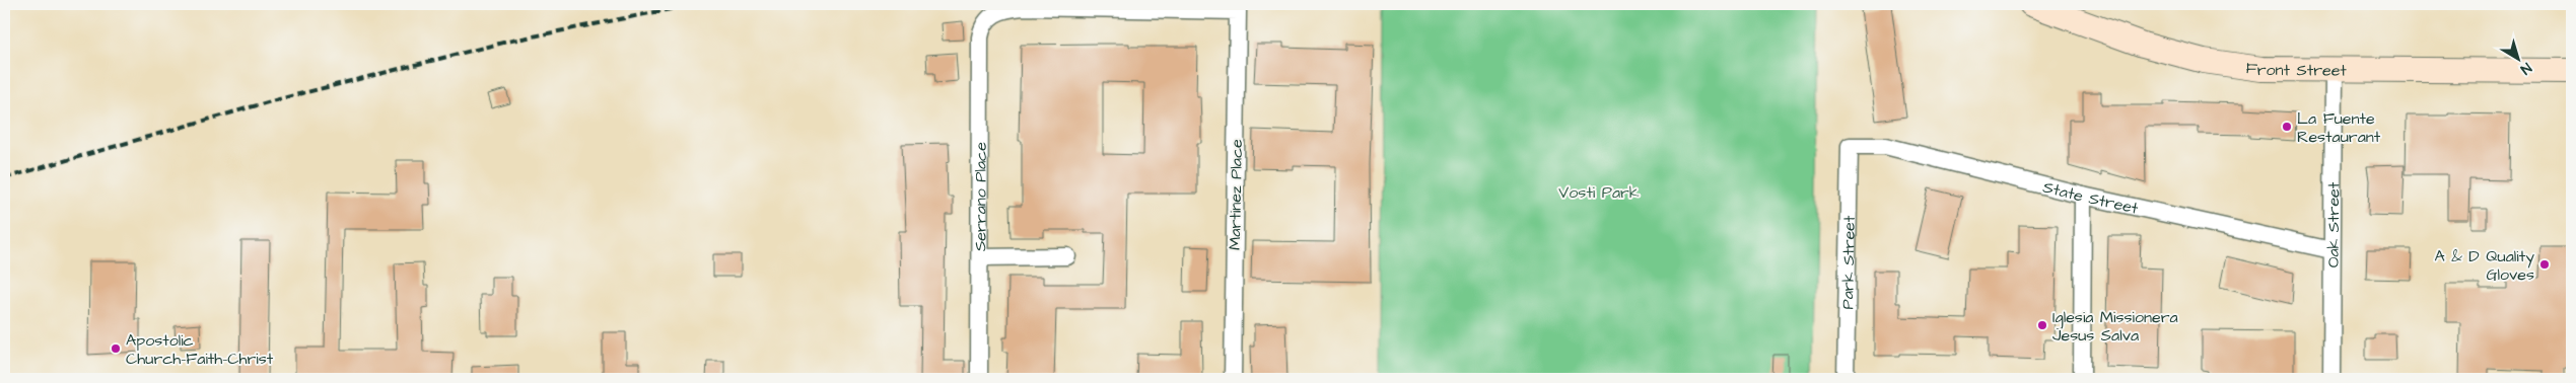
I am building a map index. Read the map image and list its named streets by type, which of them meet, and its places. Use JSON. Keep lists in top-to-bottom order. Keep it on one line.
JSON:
{"streets":{"main road":["Front Street"],"street":["Martinez Place","Serrano Place","State Street","Oak Street","Park Street"]},"crossings":[["Front Street","Oak Street"],["Martinez Place","Serrano Place"],["State Street","Oak Street"],["State Street","Park Street"]],"parks":["Vosti Park"],"places":["La Fuente Restaurant","A & D Quality Gloves","Iglesia Missionera Jesus Salva","Apostolic Church-Faith-Christ"],"north":"bottom right"}
